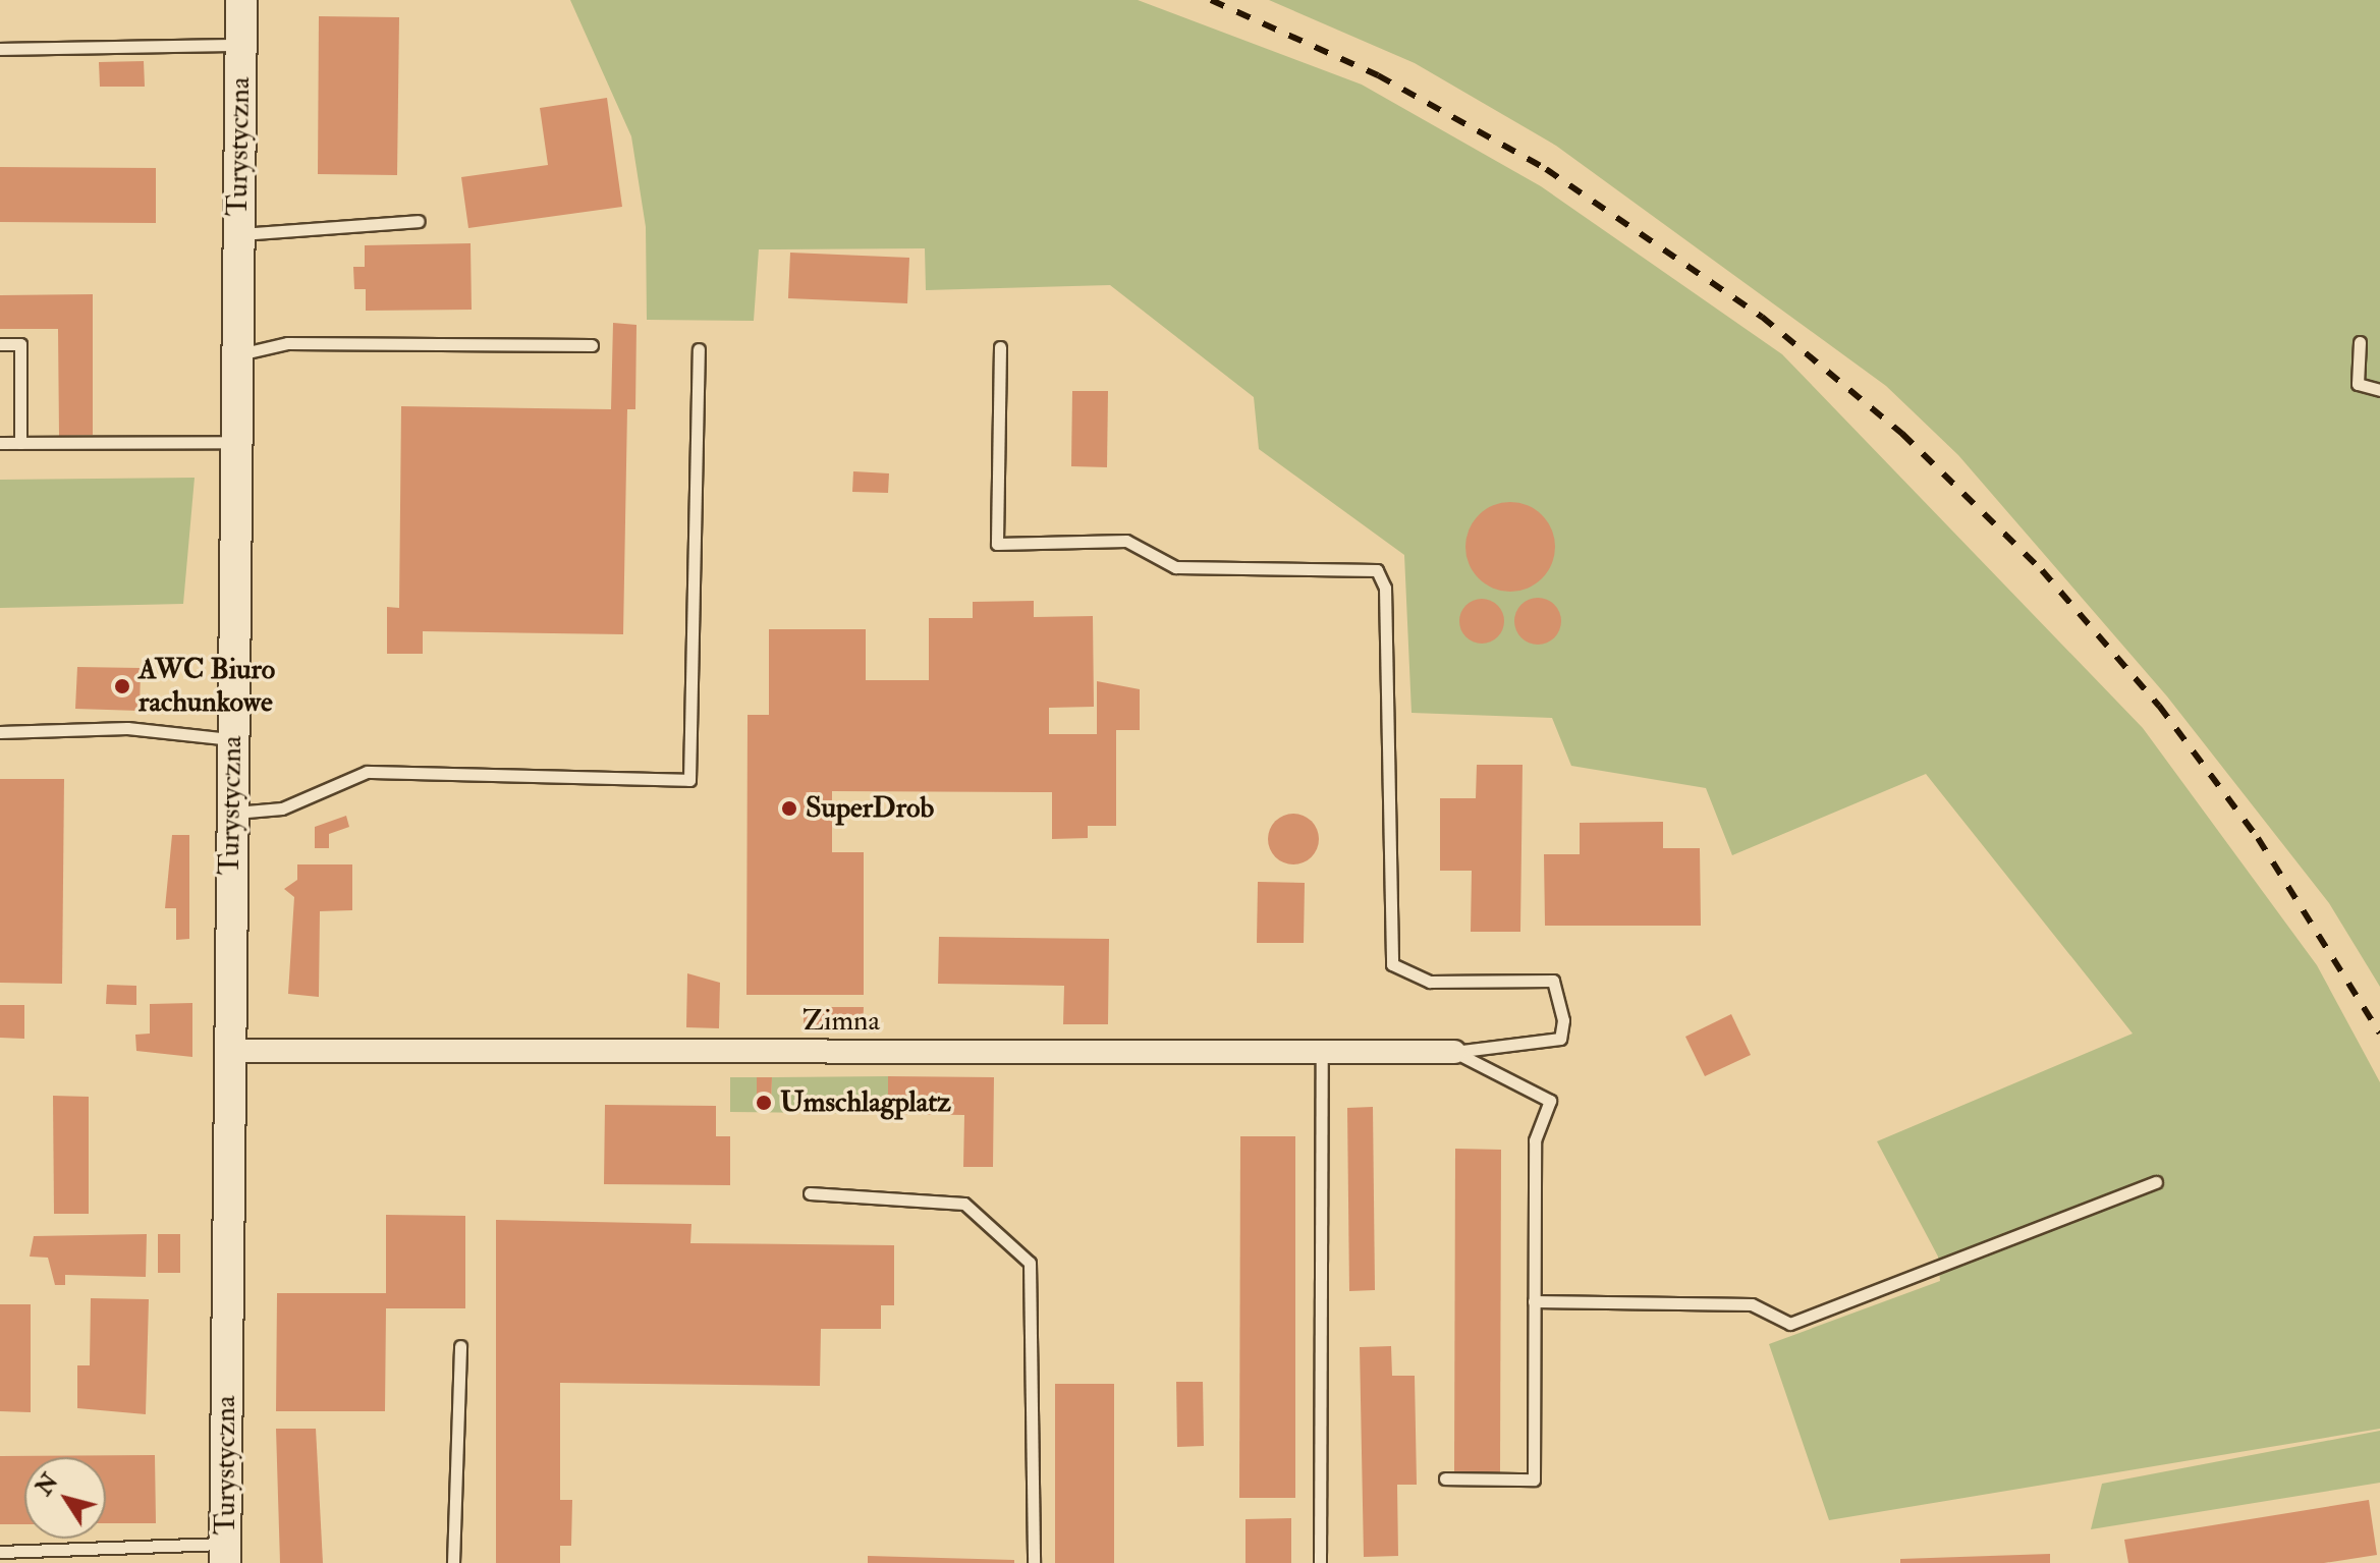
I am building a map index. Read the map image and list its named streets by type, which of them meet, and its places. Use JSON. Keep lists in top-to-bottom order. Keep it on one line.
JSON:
{"streets":{"main road":["Turystyczna"],"street":["Zimna"]},"crossings":[["Turystyczna","Zimna"]],"places":["AWC Biuro rachunkowe","SuperDrob","Umschlagplatz"],"north":"top left"}
